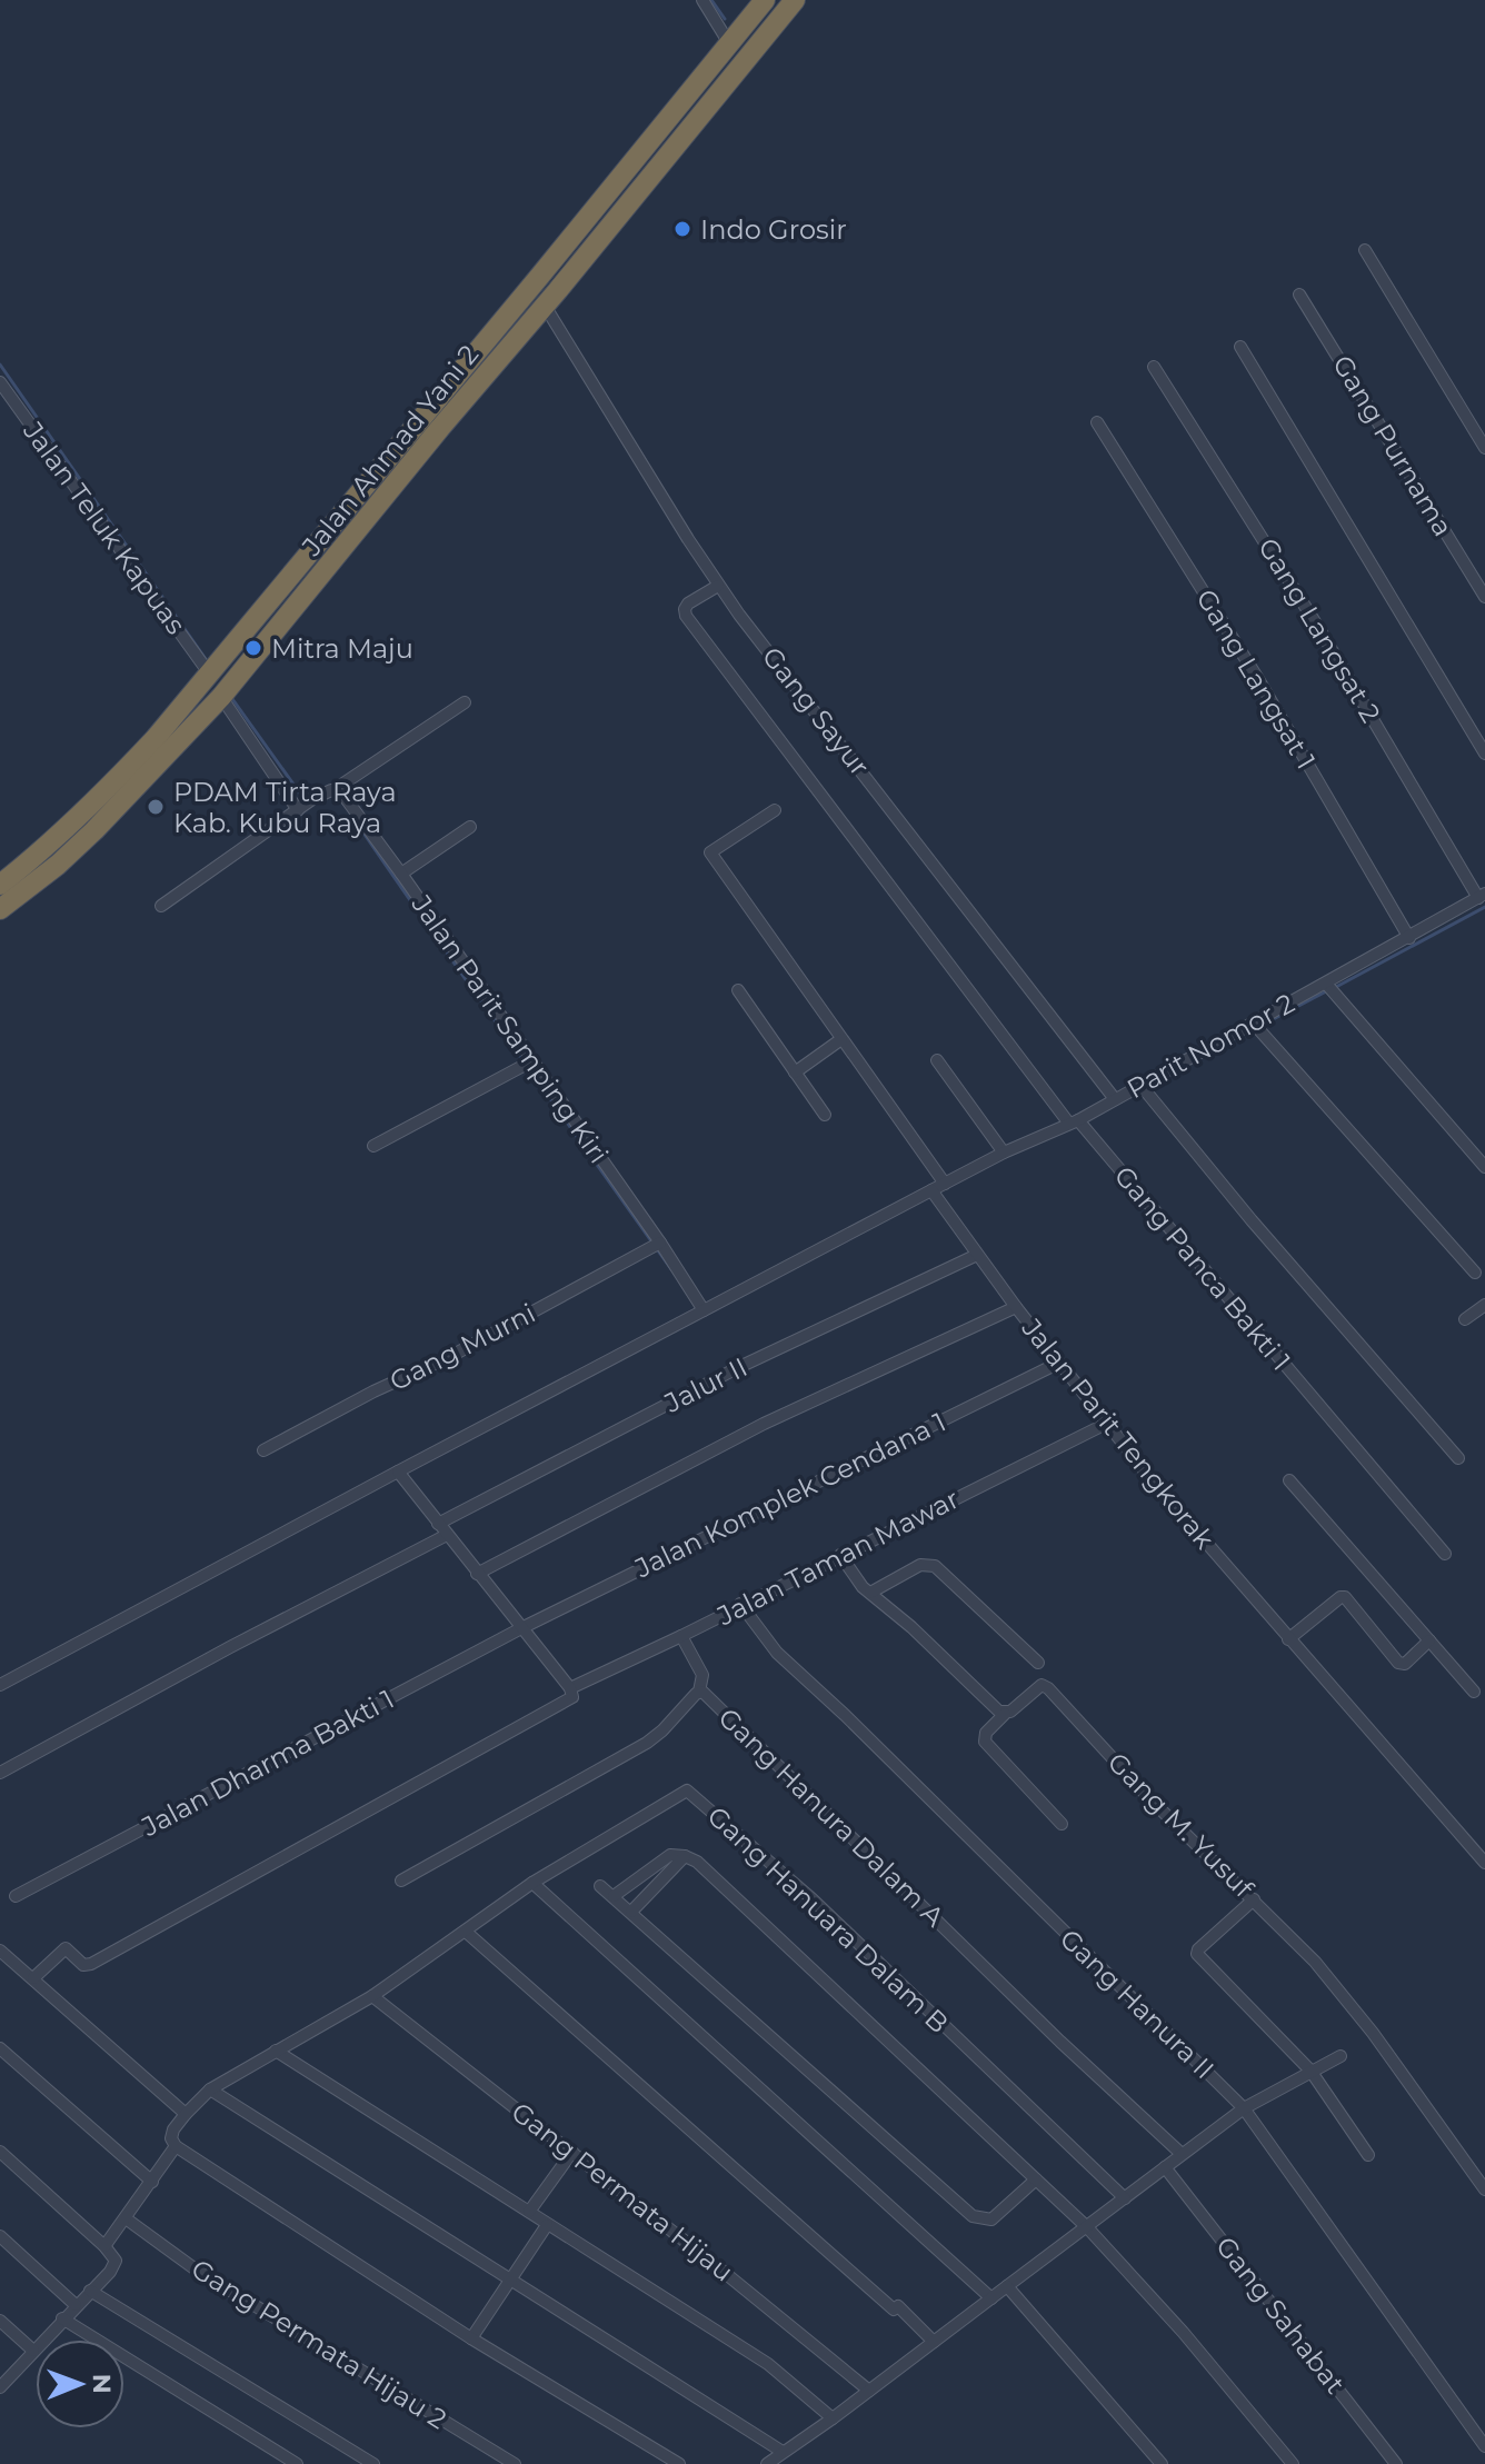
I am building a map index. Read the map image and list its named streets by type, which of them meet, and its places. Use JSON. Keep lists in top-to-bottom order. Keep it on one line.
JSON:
{"streets":{"highway":["Jalan Ahmad Yani 2"],"street":["Gang Purnama","Jalan Teluk Kapuas","Gang Langsat 2","Gang Langsat 1","Gang Sayur","Jalan Parit Samping Kiri","Parit Nomor 2","Gang Panca Bakti 1","Gang Murni","Jalur II","Jalan Parit Tengkorak","Jalan Komplek Cendana 1","Jalan Taman Mawar","Jalan Dharma Bakti 1","Gang Hanura Dalam A","Gang M. Yusuf","Gang Hanuara Dalam B","Gang Hanura II","Gang Permata Hijau","Gang Sahabat","Gang Permata Hijau 2"]},"crossings":[["Jalan Ahmad Yani 2","Jalan Teluk Kapuas"],["Jalan Ahmad Yani 2","Gang Sayur"],["Gang Langsat 2","Parit Nomor 2"],["Gang Langsat 1","Parit Nomor 2"],["Gang Sayur","Parit Nomor 2"],["Gang Sayur","Gang Panca Bakti 1"],["Jalan Parit Samping Kiri","Gang Murni"],["Parit Nomor 2","Gang Panca Bakti 1"],["Parit Nomor 2","Jalan Parit Tengkorak"],["Jalur II","Jalan Parit Tengkorak"],["Jalan Parit Tengkorak","Jalan Komplek Cendana 1"],["Jalan Parit Tengkorak","Jalan Taman Mawar"],["Jalan Komplek Cendana 1","Jalan Dharma Bakti 1"],["Jalan Taman Mawar","Gang Hanura II"],["Gang Hanuara Dalam B","Gang Permata Hijau"],["Gang Hanuara Dalam B","Gang Permata Hijau 2"]],"places":["Indo Grosir","Mitra Maju","PDAM Tirta Raya Kab. Kubu Raya"],"north":"right"}
